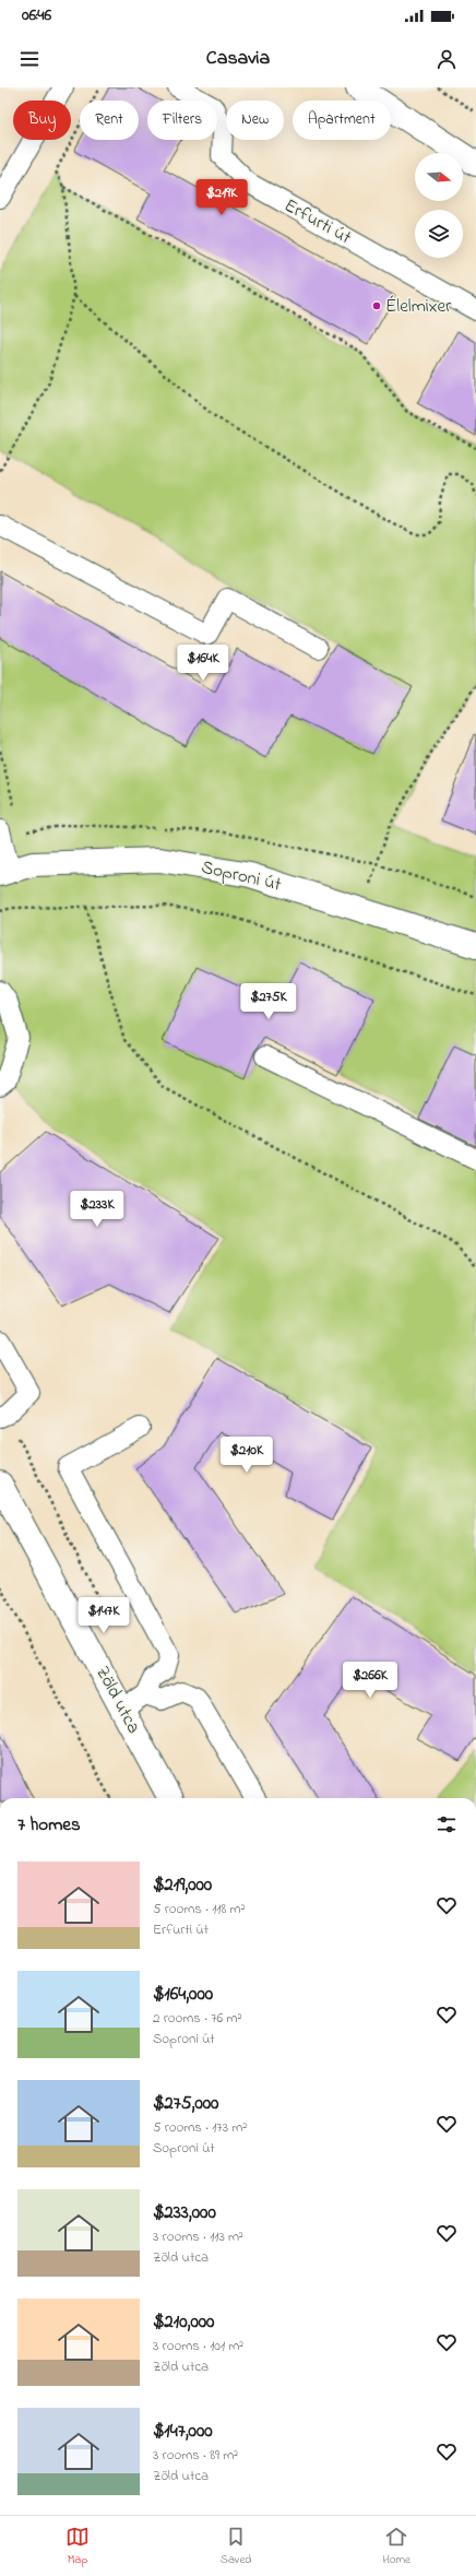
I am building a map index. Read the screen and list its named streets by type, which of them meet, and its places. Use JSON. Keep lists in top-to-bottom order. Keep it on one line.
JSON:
{"streets":{"street":["Soproni út","Zöld utca"],"lane":["Erfurti út"]},"places":["Élelmixer"],"north":"right","page":{"status":"06:46","header":"Casavia","chip":["Buy","Rent","Filters","New","Apartment"],"price":["$219K","$164K","$275K","$233K","$210K","$147K","$266K"],"heading":"7 homes","list":[{"name":"$219,000","note":"5 rooms · 118 m² · Erfurti út"},{"name":"$164,000","note":"2 rooms · 76 m² · Soproni út"},{"name":"$275,000","note":"5 rooms · 173 m² · Soproni út"},{"name":"$233,000","note":"3 rooms · 113 m² · Zöld utca"},{"name":"$210,000","note":"3 rooms · 101 m² · Zöld utca"},{"name":"$147,000","note":"3 rooms · 89 m² · Zöld utca"}],"tabs":["Map","Saved","Home"]}}
